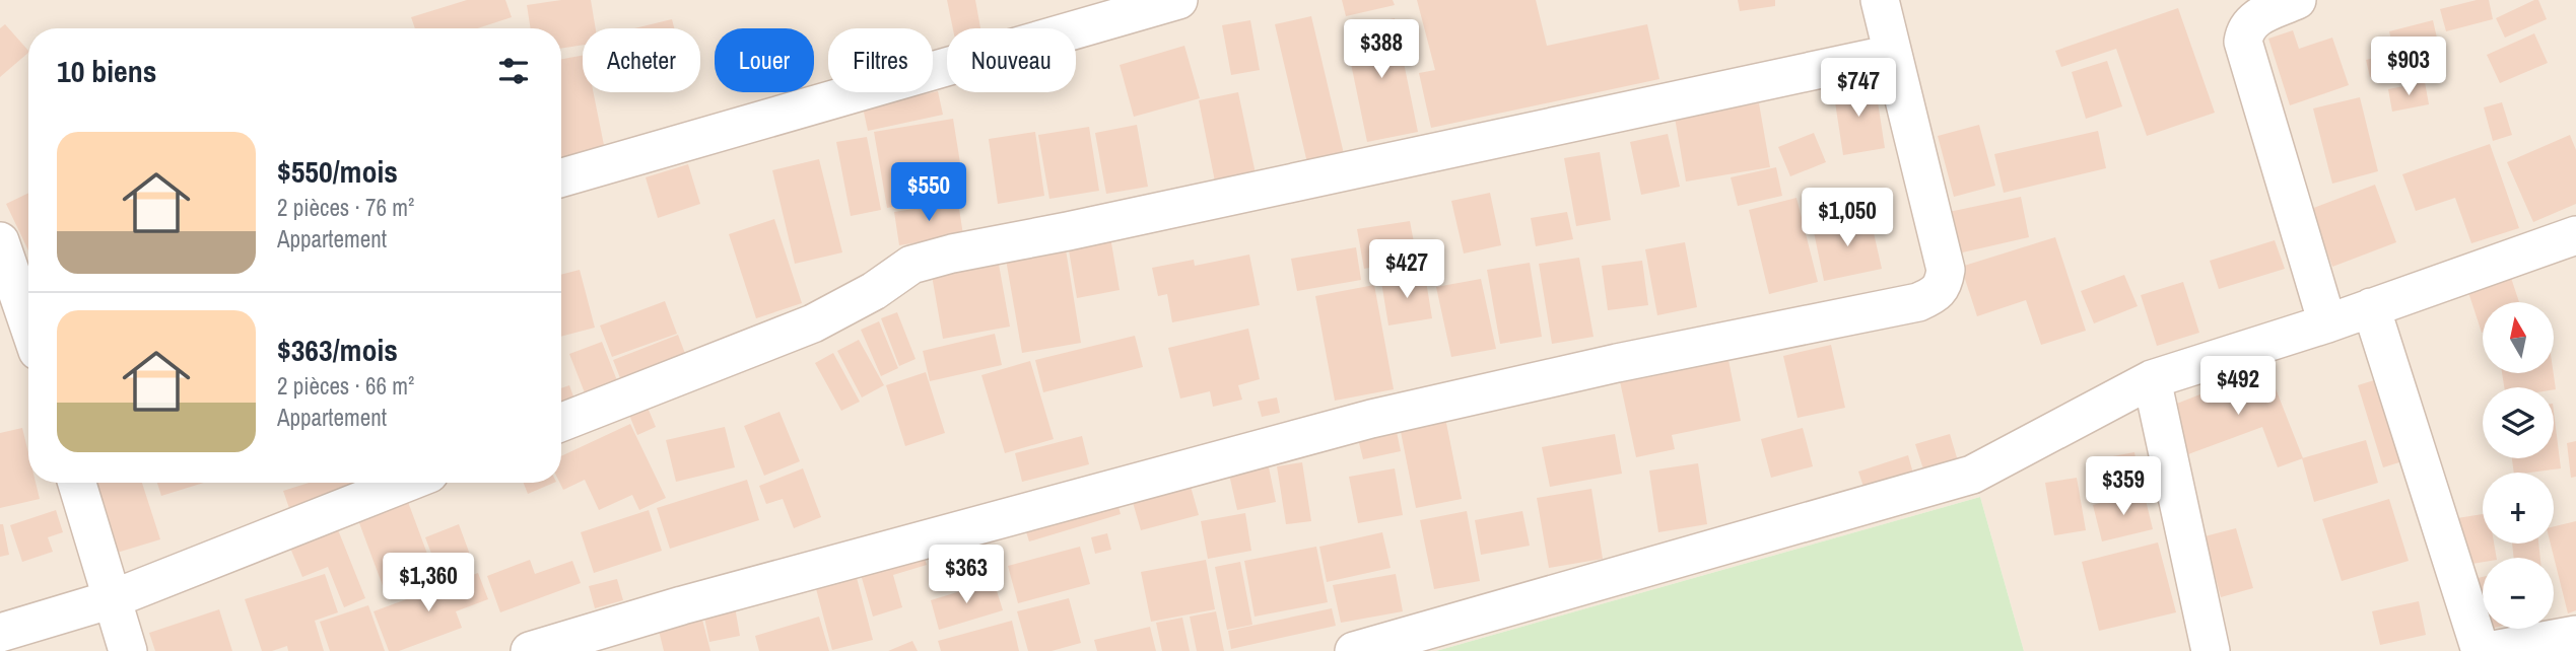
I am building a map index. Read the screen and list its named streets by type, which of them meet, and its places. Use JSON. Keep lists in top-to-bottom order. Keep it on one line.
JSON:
{"north":"top","page":{"price":["$388","$903","$747","$550","$1,050","$427","$492","$359","$363","$1,360"],"chip":["Acheter","Louer","Filtres","Nouveau"],"heading":"10 biens","list":[{"name":"$550/mois","note":"2 pièces · 76 m² · Appartement"},{"name":"$363/mois","note":"2 pièces · 66 m² · Appartement"}],"map_buttons":["+","−"]}}
